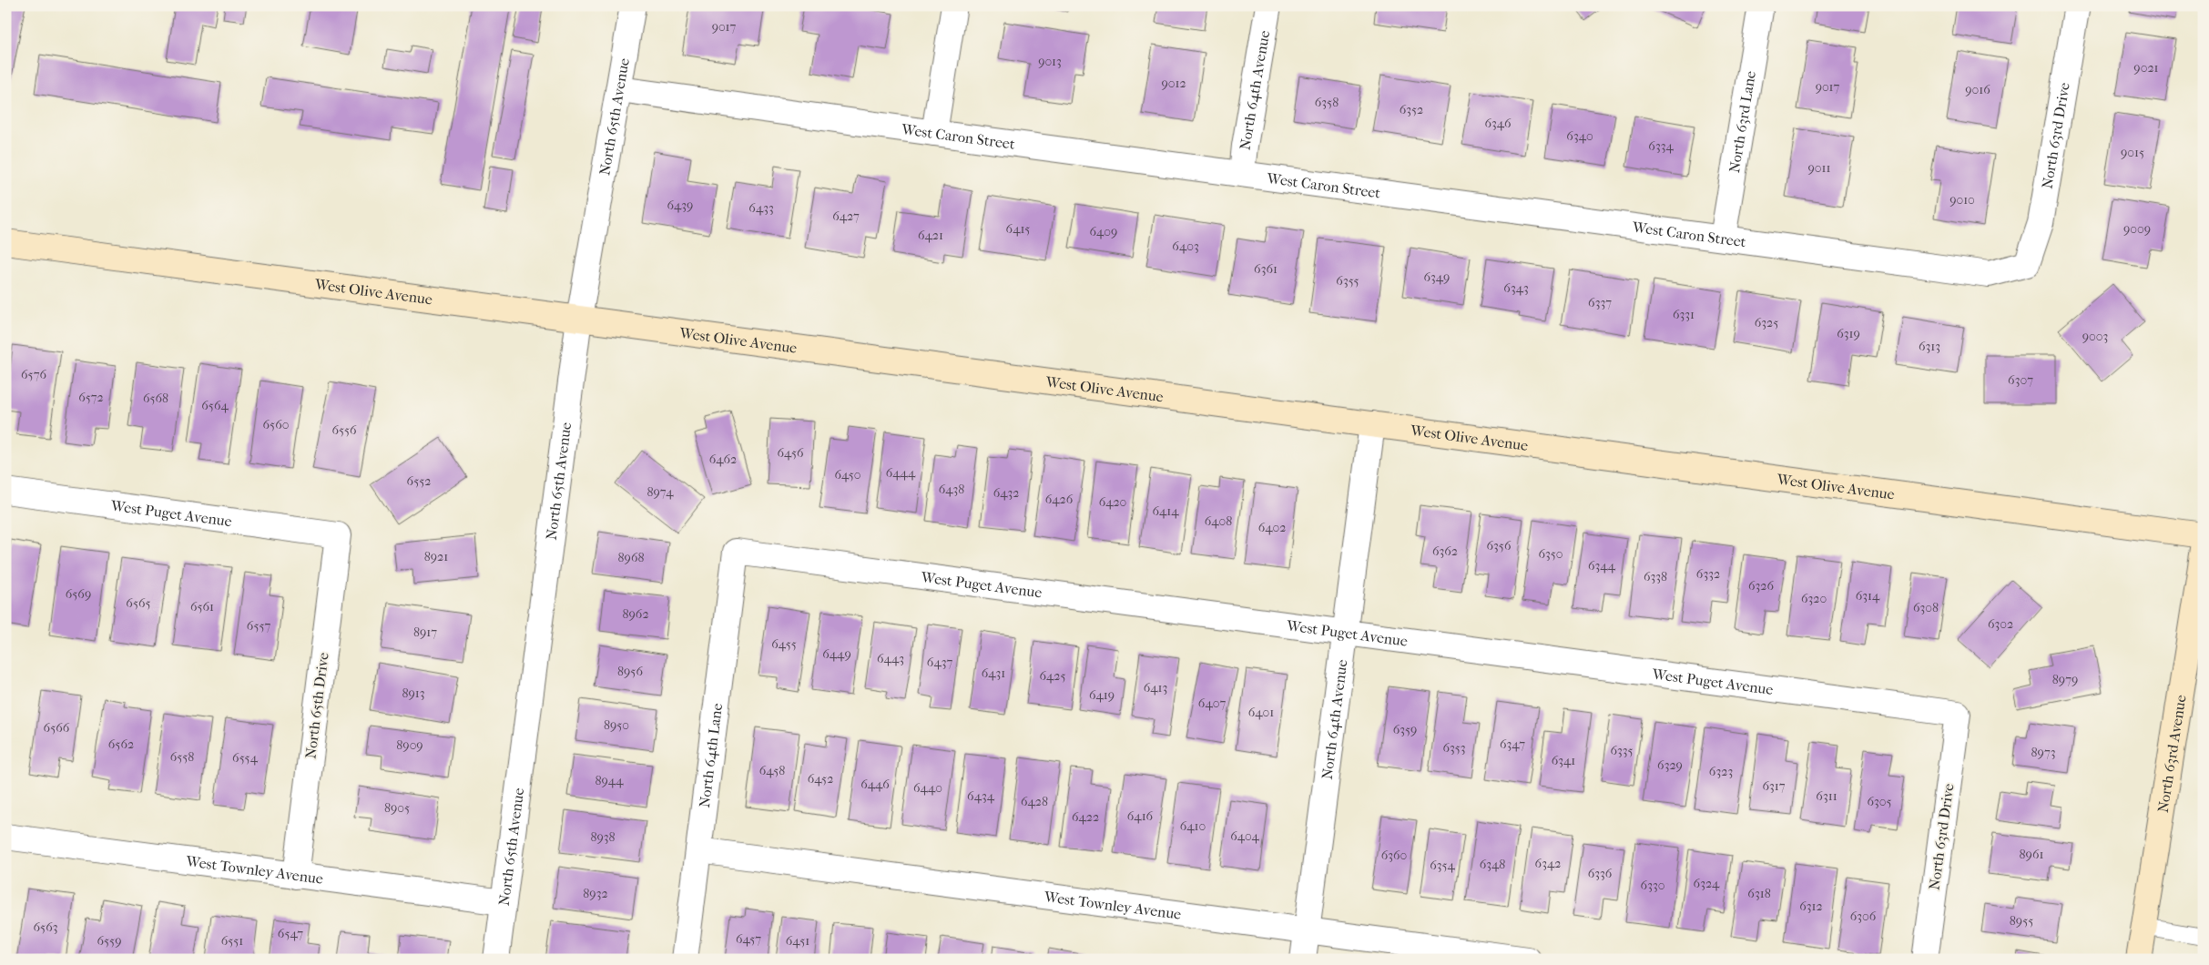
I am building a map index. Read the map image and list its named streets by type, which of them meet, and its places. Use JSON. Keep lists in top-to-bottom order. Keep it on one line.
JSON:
{"streets":{"main road":["West Olive Avenue","North 63rd Avenue"],"street":["North 64th Avenue","North 65th Avenue","North 63rd Lane","North 63rd Drive","West Caron Street","West Puget Avenue","North 65th Drive","North 64th Lane","West Townley Avenue"]},"crossings":[["North 64th Avenue","West Caron Street"],["North 64th Avenue","West Olive Avenue"],["North 64th Avenue","West Puget Avenue"],["North 64th Avenue","West Townley Avenue"],["North 65th Avenue","West Caron Street"],["North 65th Avenue","West Olive Avenue"],["North 65th Avenue","West Townley Avenue"],["North 63rd Lane","West Caron Street"],["North 63rd Drive","West Caron Street"],["North 63rd Drive","West Puget Avenue"],["West Puget Avenue","North 65th Drive"],["West Puget Avenue","North 64th Lane"],["North 65th Drive","West Townley Avenue"],["North 64th Lane","West Townley Avenue"]],"house_numbers":["9017","9013","9021","9012","9017","9016","6358","6352","6346","6340","6334","9015","9011","9010","6439","6433","6427","6415","9009","6409","6421","6403","6361","6349","6355","6343","6337","6331","6325","6319","9003","6313","6576","6307","6572","6568","6564","6560","6556","6456","6462","6444","6450","6552","6438","8974","6432","6426","6420","6414","6408","6402","6356","6362","6350","8921","8968","6344","6332","6338","6326","6569","6314","6320","6565","6561","6308","8962","6302","6557","8917","6455","6449","6443","6437","8956","6431","6425","8979","6413","8913","6419","6407","6401","8950","6566","6359","6562","6347","8909","6353","6335","8973","6558","6554","6341","6329","6458","6323","6452","8944","6446","6317","6440","6434","6311","6428","6305","8905","6416","6422","6410","6404","8938","8961","6360","6342","6348","6354","6336","6324","6330","8932","6318","6312","6306","8955","6563","6547","6457","6559","6551","6451"]}
